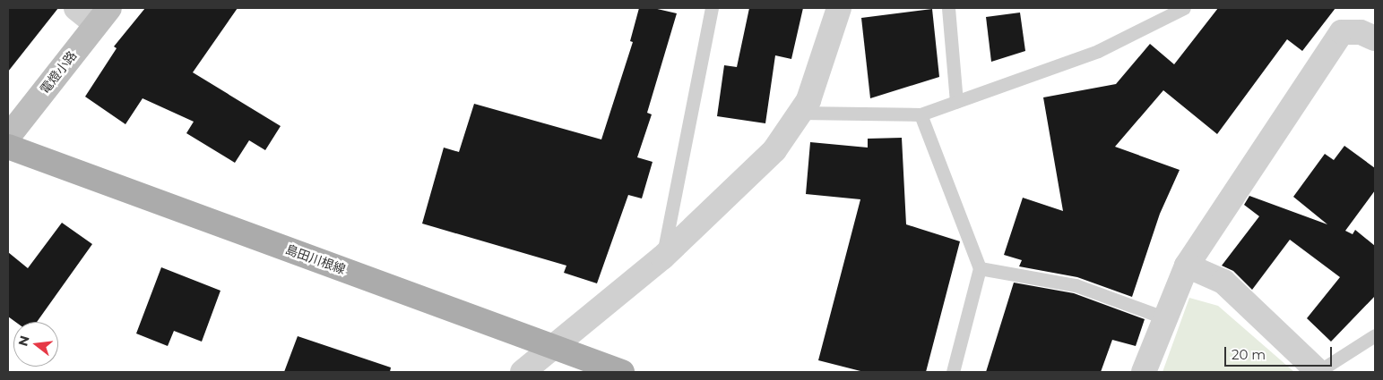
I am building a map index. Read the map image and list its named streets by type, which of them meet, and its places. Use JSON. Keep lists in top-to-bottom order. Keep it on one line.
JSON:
{"streets":{"main road":["島田川根線"],"street":["電燈小路"]},"scale_bar":"20 m","north":"left"}
